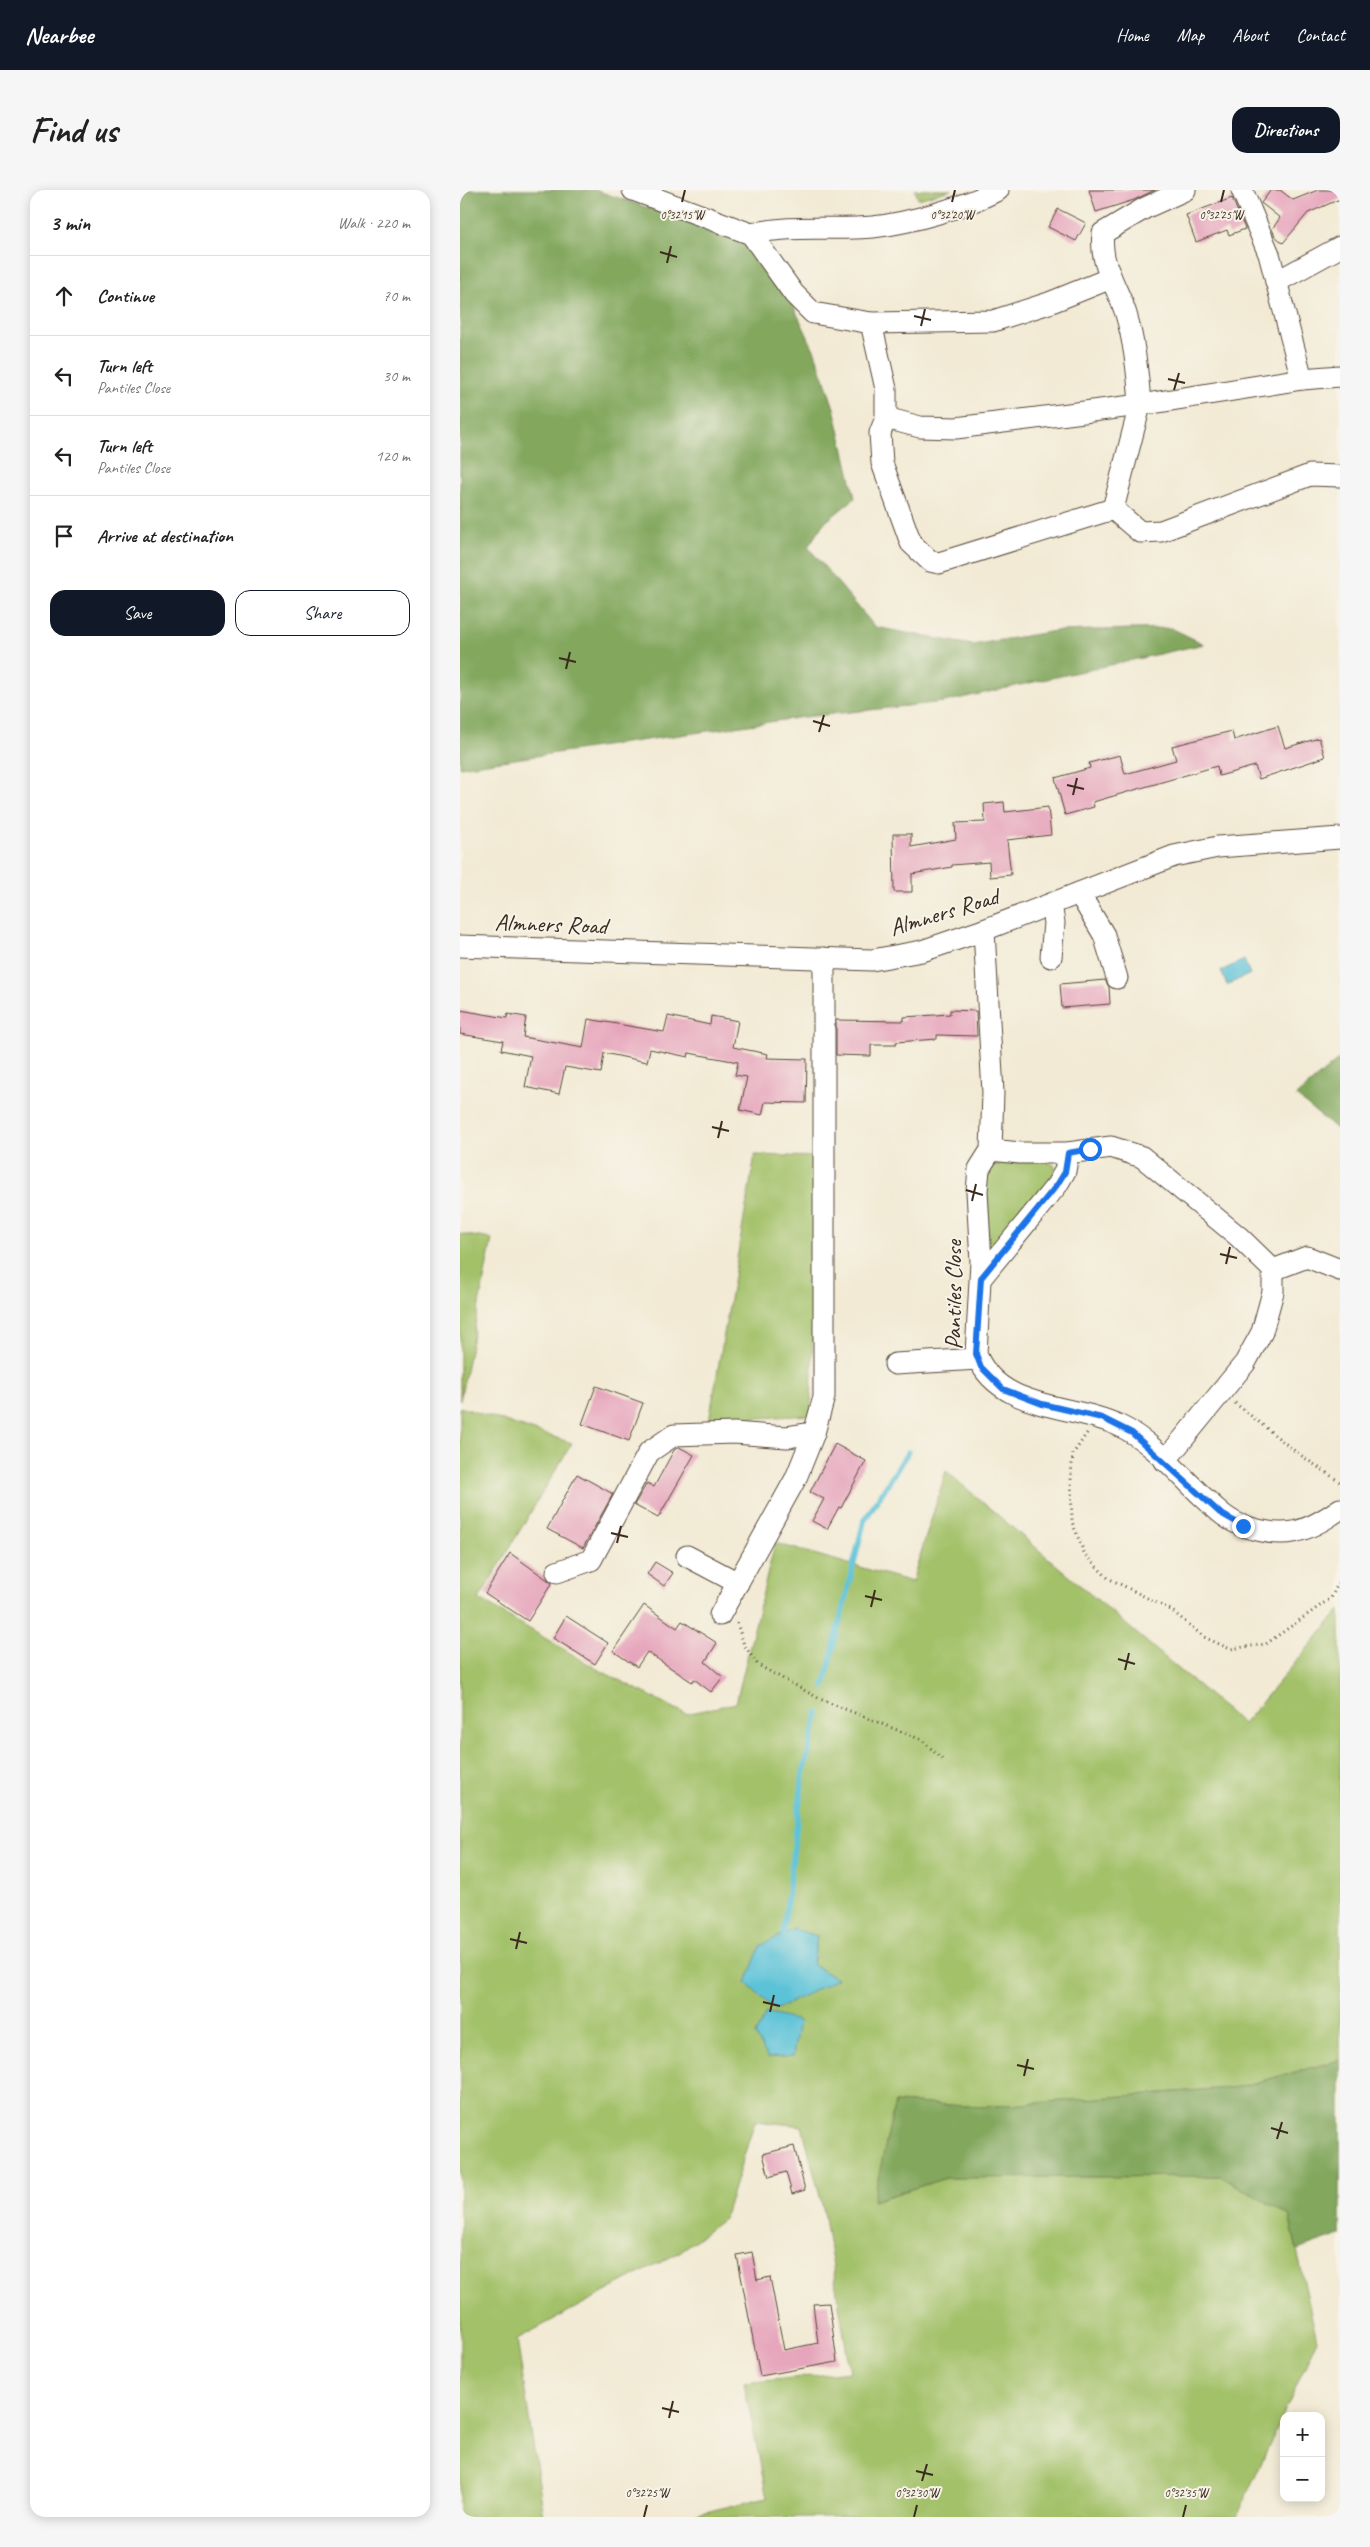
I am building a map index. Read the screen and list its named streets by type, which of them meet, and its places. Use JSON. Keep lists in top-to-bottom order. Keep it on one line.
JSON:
{"streets":{"street":["Almners Road","Pantiles Close"]},"crossings":[["Almners Road","Pantiles Close"]],"page":{"header":"Nearbee","nav":["Home","Map","About","Contact"],"buttons":["Directions",["Save","Share"]],"title":"Find us","heading":["3 min","Walk · 220 m"],"list":[["Continue","70 m"],["Turn left","Pantiles Close","30 m"],["Turn left","Pantiles Close","120 m"],"Arrive at destination"],"map_buttons":["+","−"]},"coordinates":["0°32'15\"W","0°32'20\"W","0°32'25\"W","0°32'30\"W","0°32'35\"W"]}
